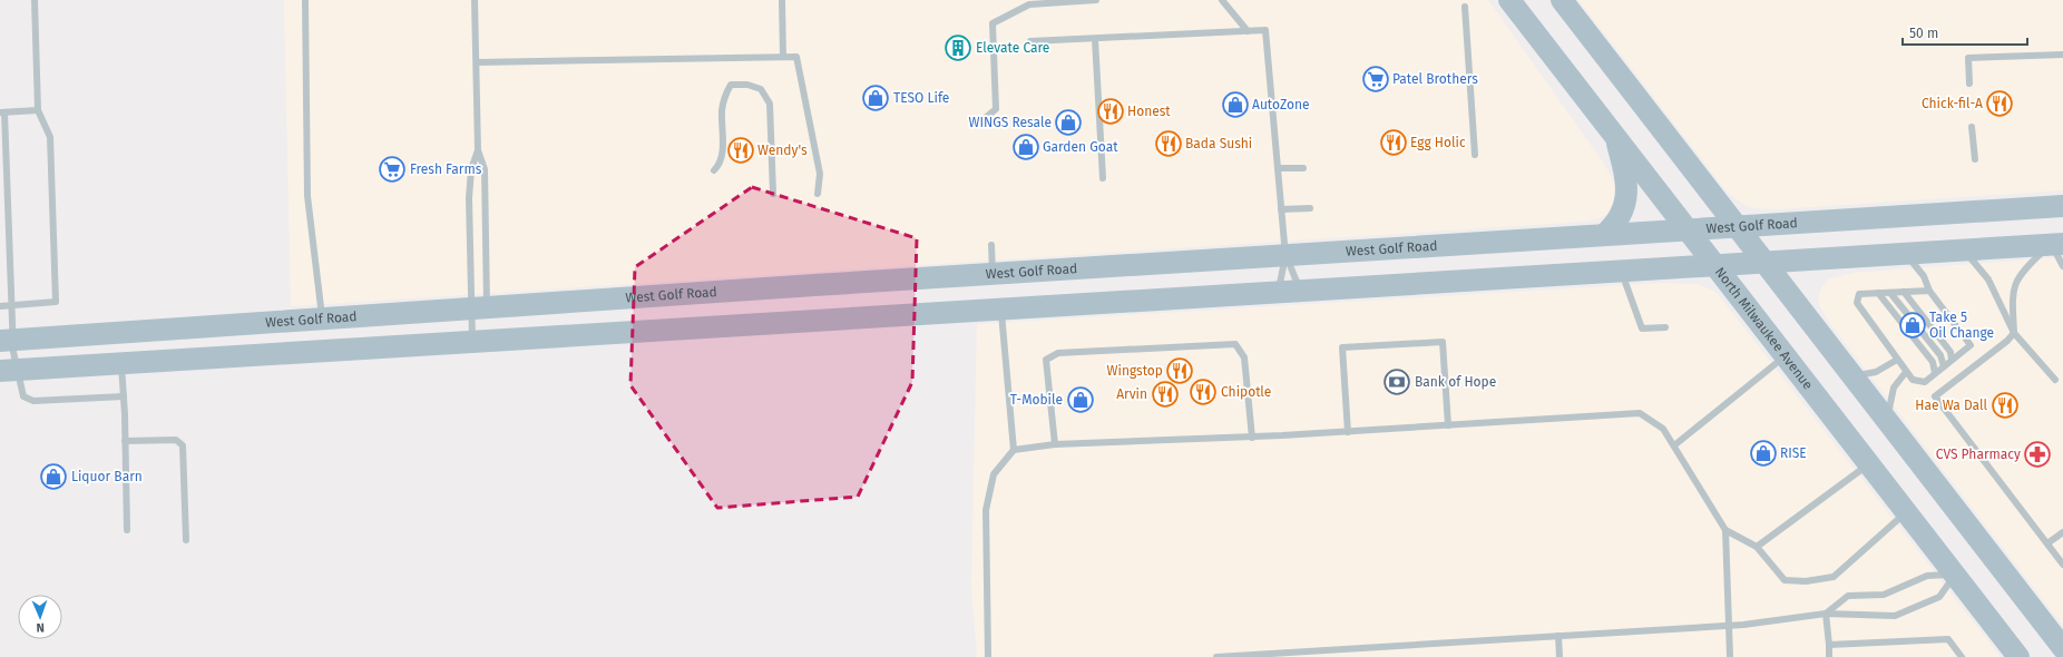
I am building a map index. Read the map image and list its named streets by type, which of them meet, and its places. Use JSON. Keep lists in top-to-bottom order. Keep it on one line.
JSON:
{"streets":{"main road":["West Golf Road","North Milwaukee Avenue"]},"crossings":[["West Golf Road","North Milwaukee Avenue"]],"places":{"building":["Elevate Care"],"supermarket":["Patel Brothers","Fresh Farms"],"shop":["TESO Life","AutoZone","WINGS Resale","Garden Goat","Take 5 Oil Change","T-Mobile","RISE","Liquor Barn"],"restaurant":["Chick-fil-A","Honest","Egg Holic","Bada Sushi","Wendy's","Wingstop","Chipotle","Arvin","Hae Wa Dall"],"bank":["Bank of Hope"],"pharmacy":["CVS Pharmacy"]},"scale_bar":"50 m","north":"bottom"}
